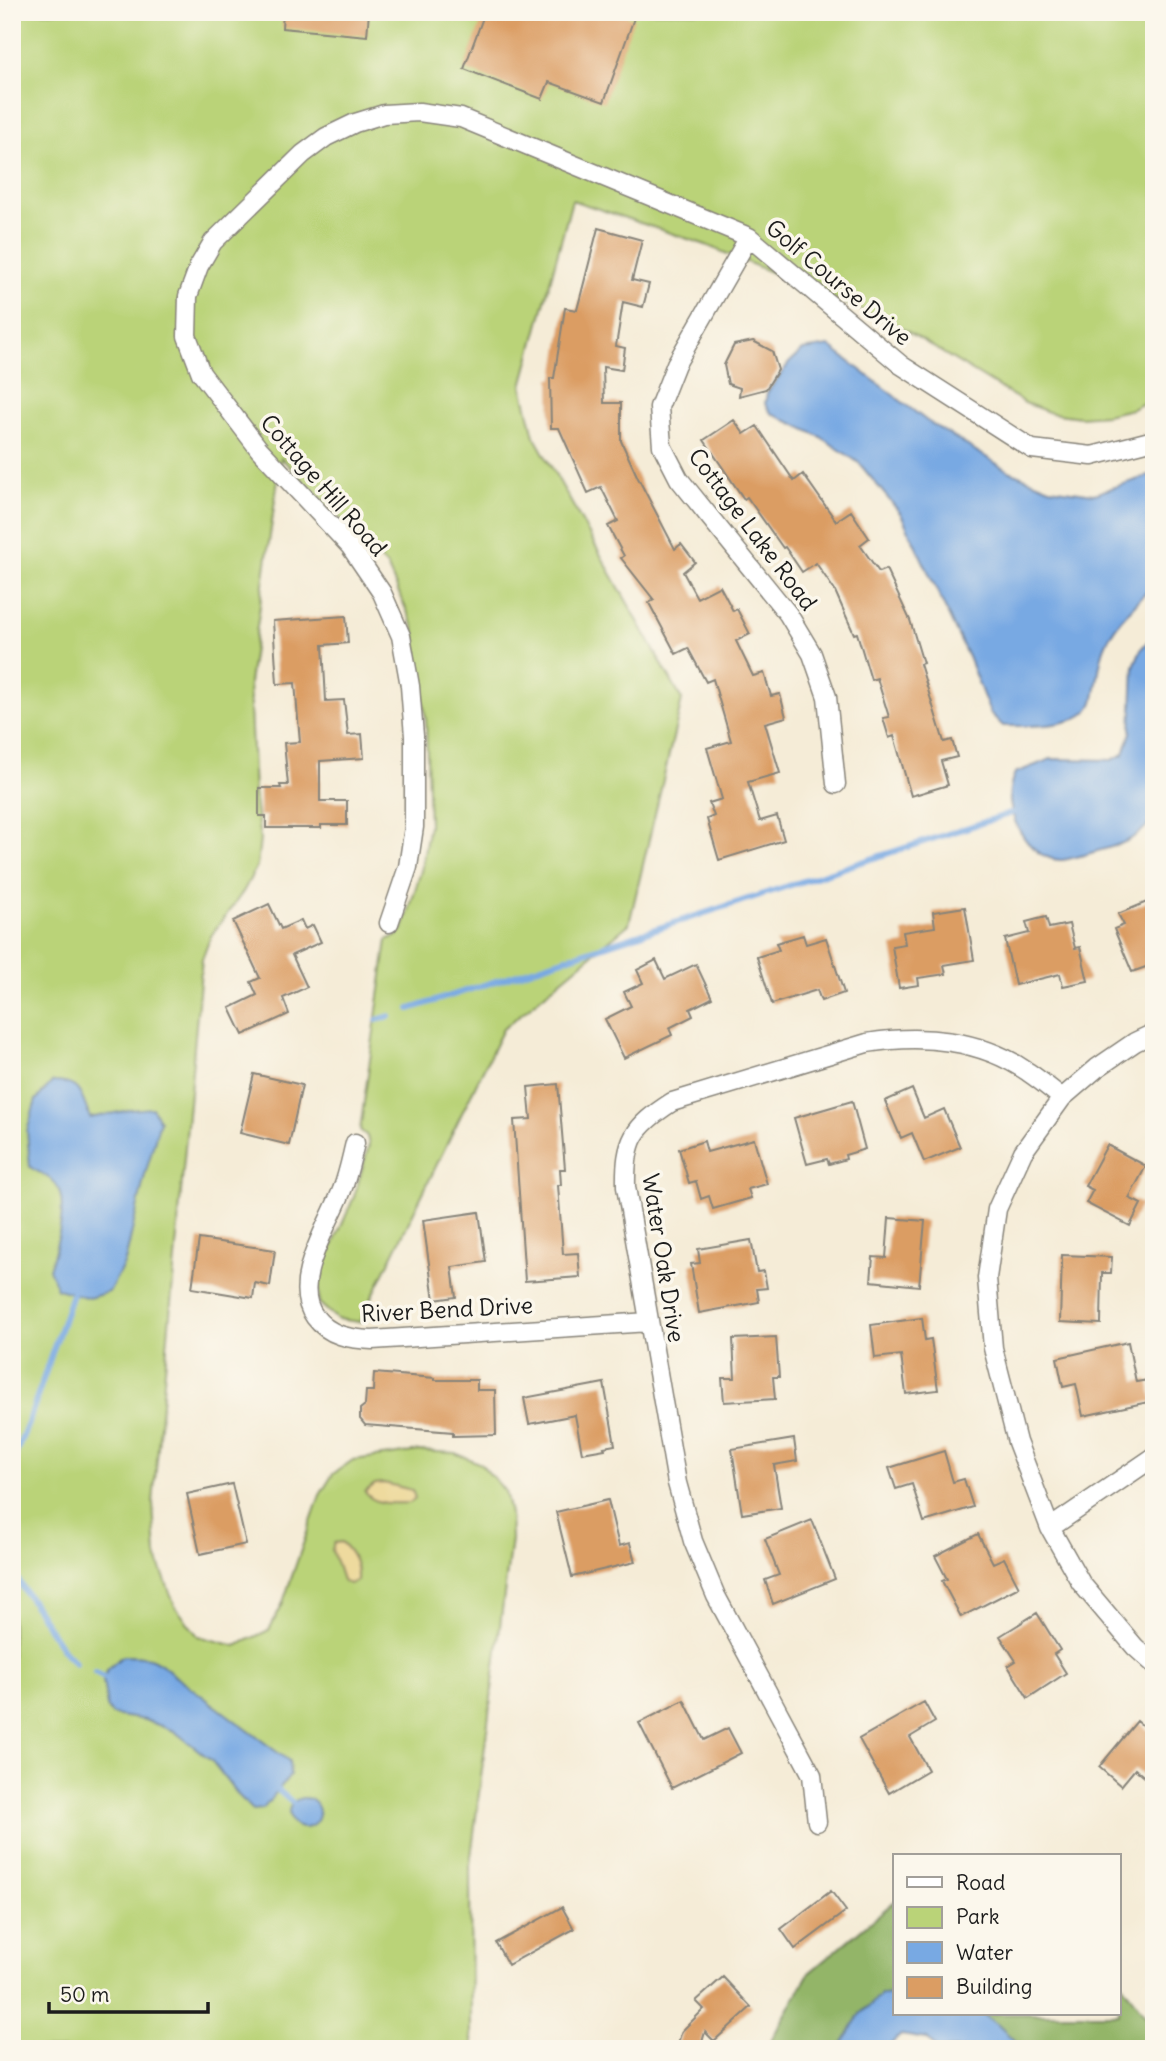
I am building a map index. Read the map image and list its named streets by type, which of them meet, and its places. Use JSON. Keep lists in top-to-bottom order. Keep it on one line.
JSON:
{"streets":{"street":["Golf Course Drive","Cottage Hill Road","Cottage Lake Road","Water Oak Drive","River Bend Drive"]},"crossings":[["Golf Course Drive","Cottage Hill Road"],["Golf Course Drive","Cottage Lake Road"],["Water Oak Drive","River Bend Drive"]],"legend":["Road","Park","Water","Building"],"scale_bar":"50 m"}
